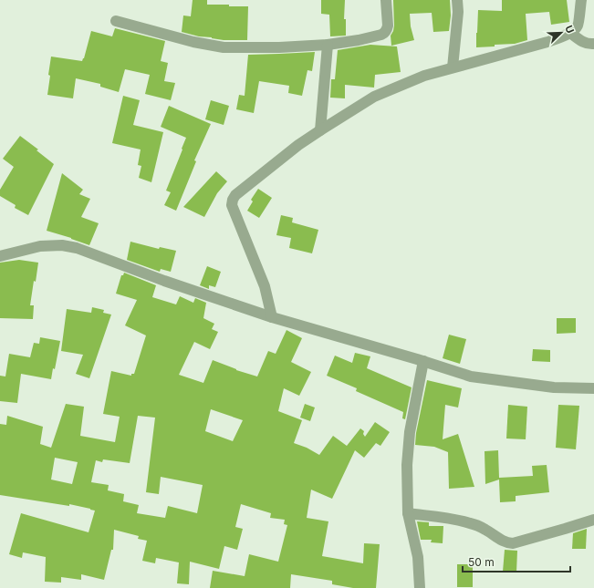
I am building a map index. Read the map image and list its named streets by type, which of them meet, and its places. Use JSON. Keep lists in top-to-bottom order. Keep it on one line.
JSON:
{"scale_bar":"50 m","north":"top right"}
